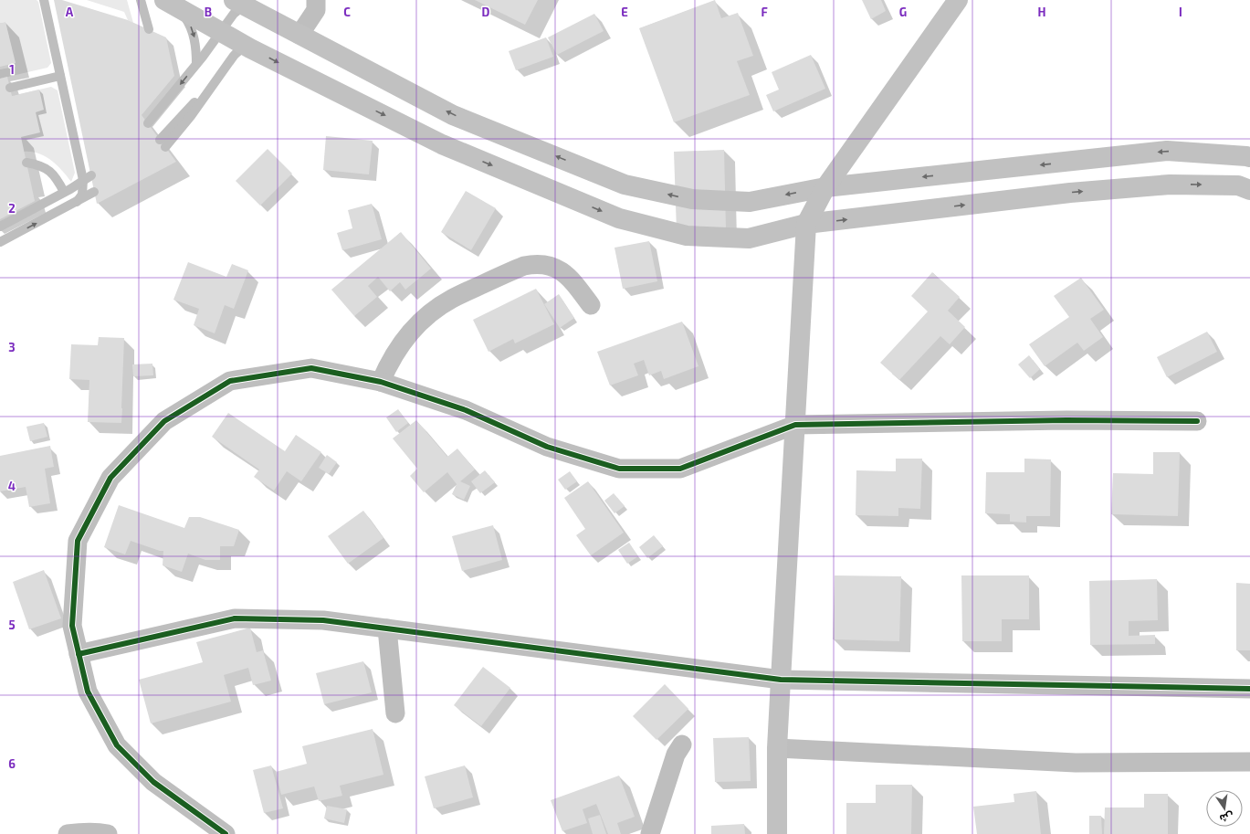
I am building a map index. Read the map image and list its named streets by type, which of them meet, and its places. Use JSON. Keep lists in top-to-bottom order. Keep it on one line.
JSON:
{"north":"bottom","grid":{"columns":["A","B","C","D","E","F","G","H","I"],"rows":["1","2","3","4","5","6"]}}
